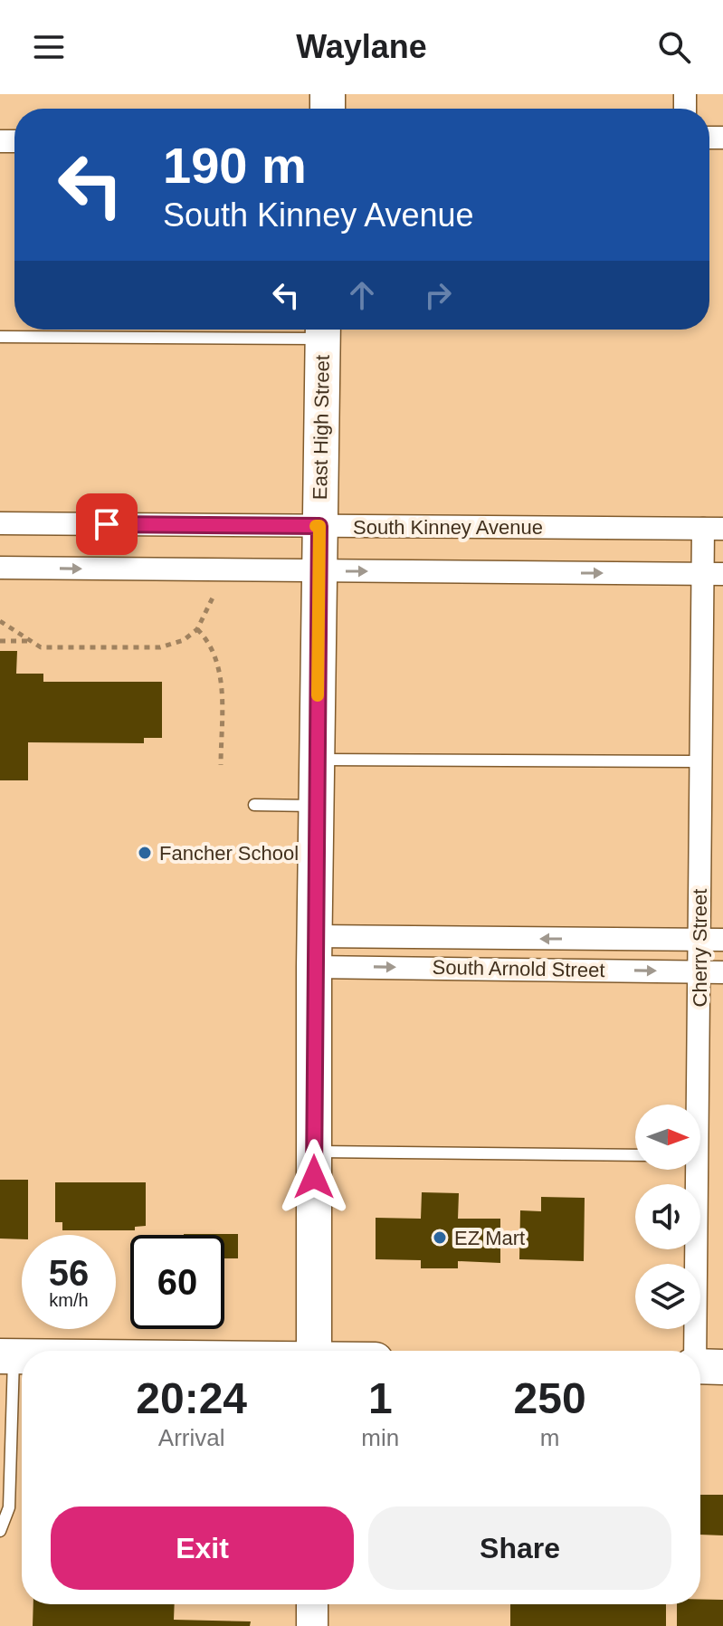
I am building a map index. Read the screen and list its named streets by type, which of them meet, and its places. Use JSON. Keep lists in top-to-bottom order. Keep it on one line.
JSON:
{"streets":{"main road":["East High Street"],"street":["South Kinney Avenue","Cherry Street","South Arnold Street"]},"crossings":[["East High Street","South Kinney Avenue"],["East High Street","South Arnold Street"],["South Kinney Avenue","Cherry Street"],["Cherry Street","South Arnold Street"]],"places":["Fancher School","EZ Mart"],"north":"right","page":{"header":"Waylane","turn":["190 m","South Kinney Avenue"],"speed":"56 km/h","limit":"60","eta":["20:24","Arrival","1","min","250","m"],"buttons":["Exit","Share"]}}
